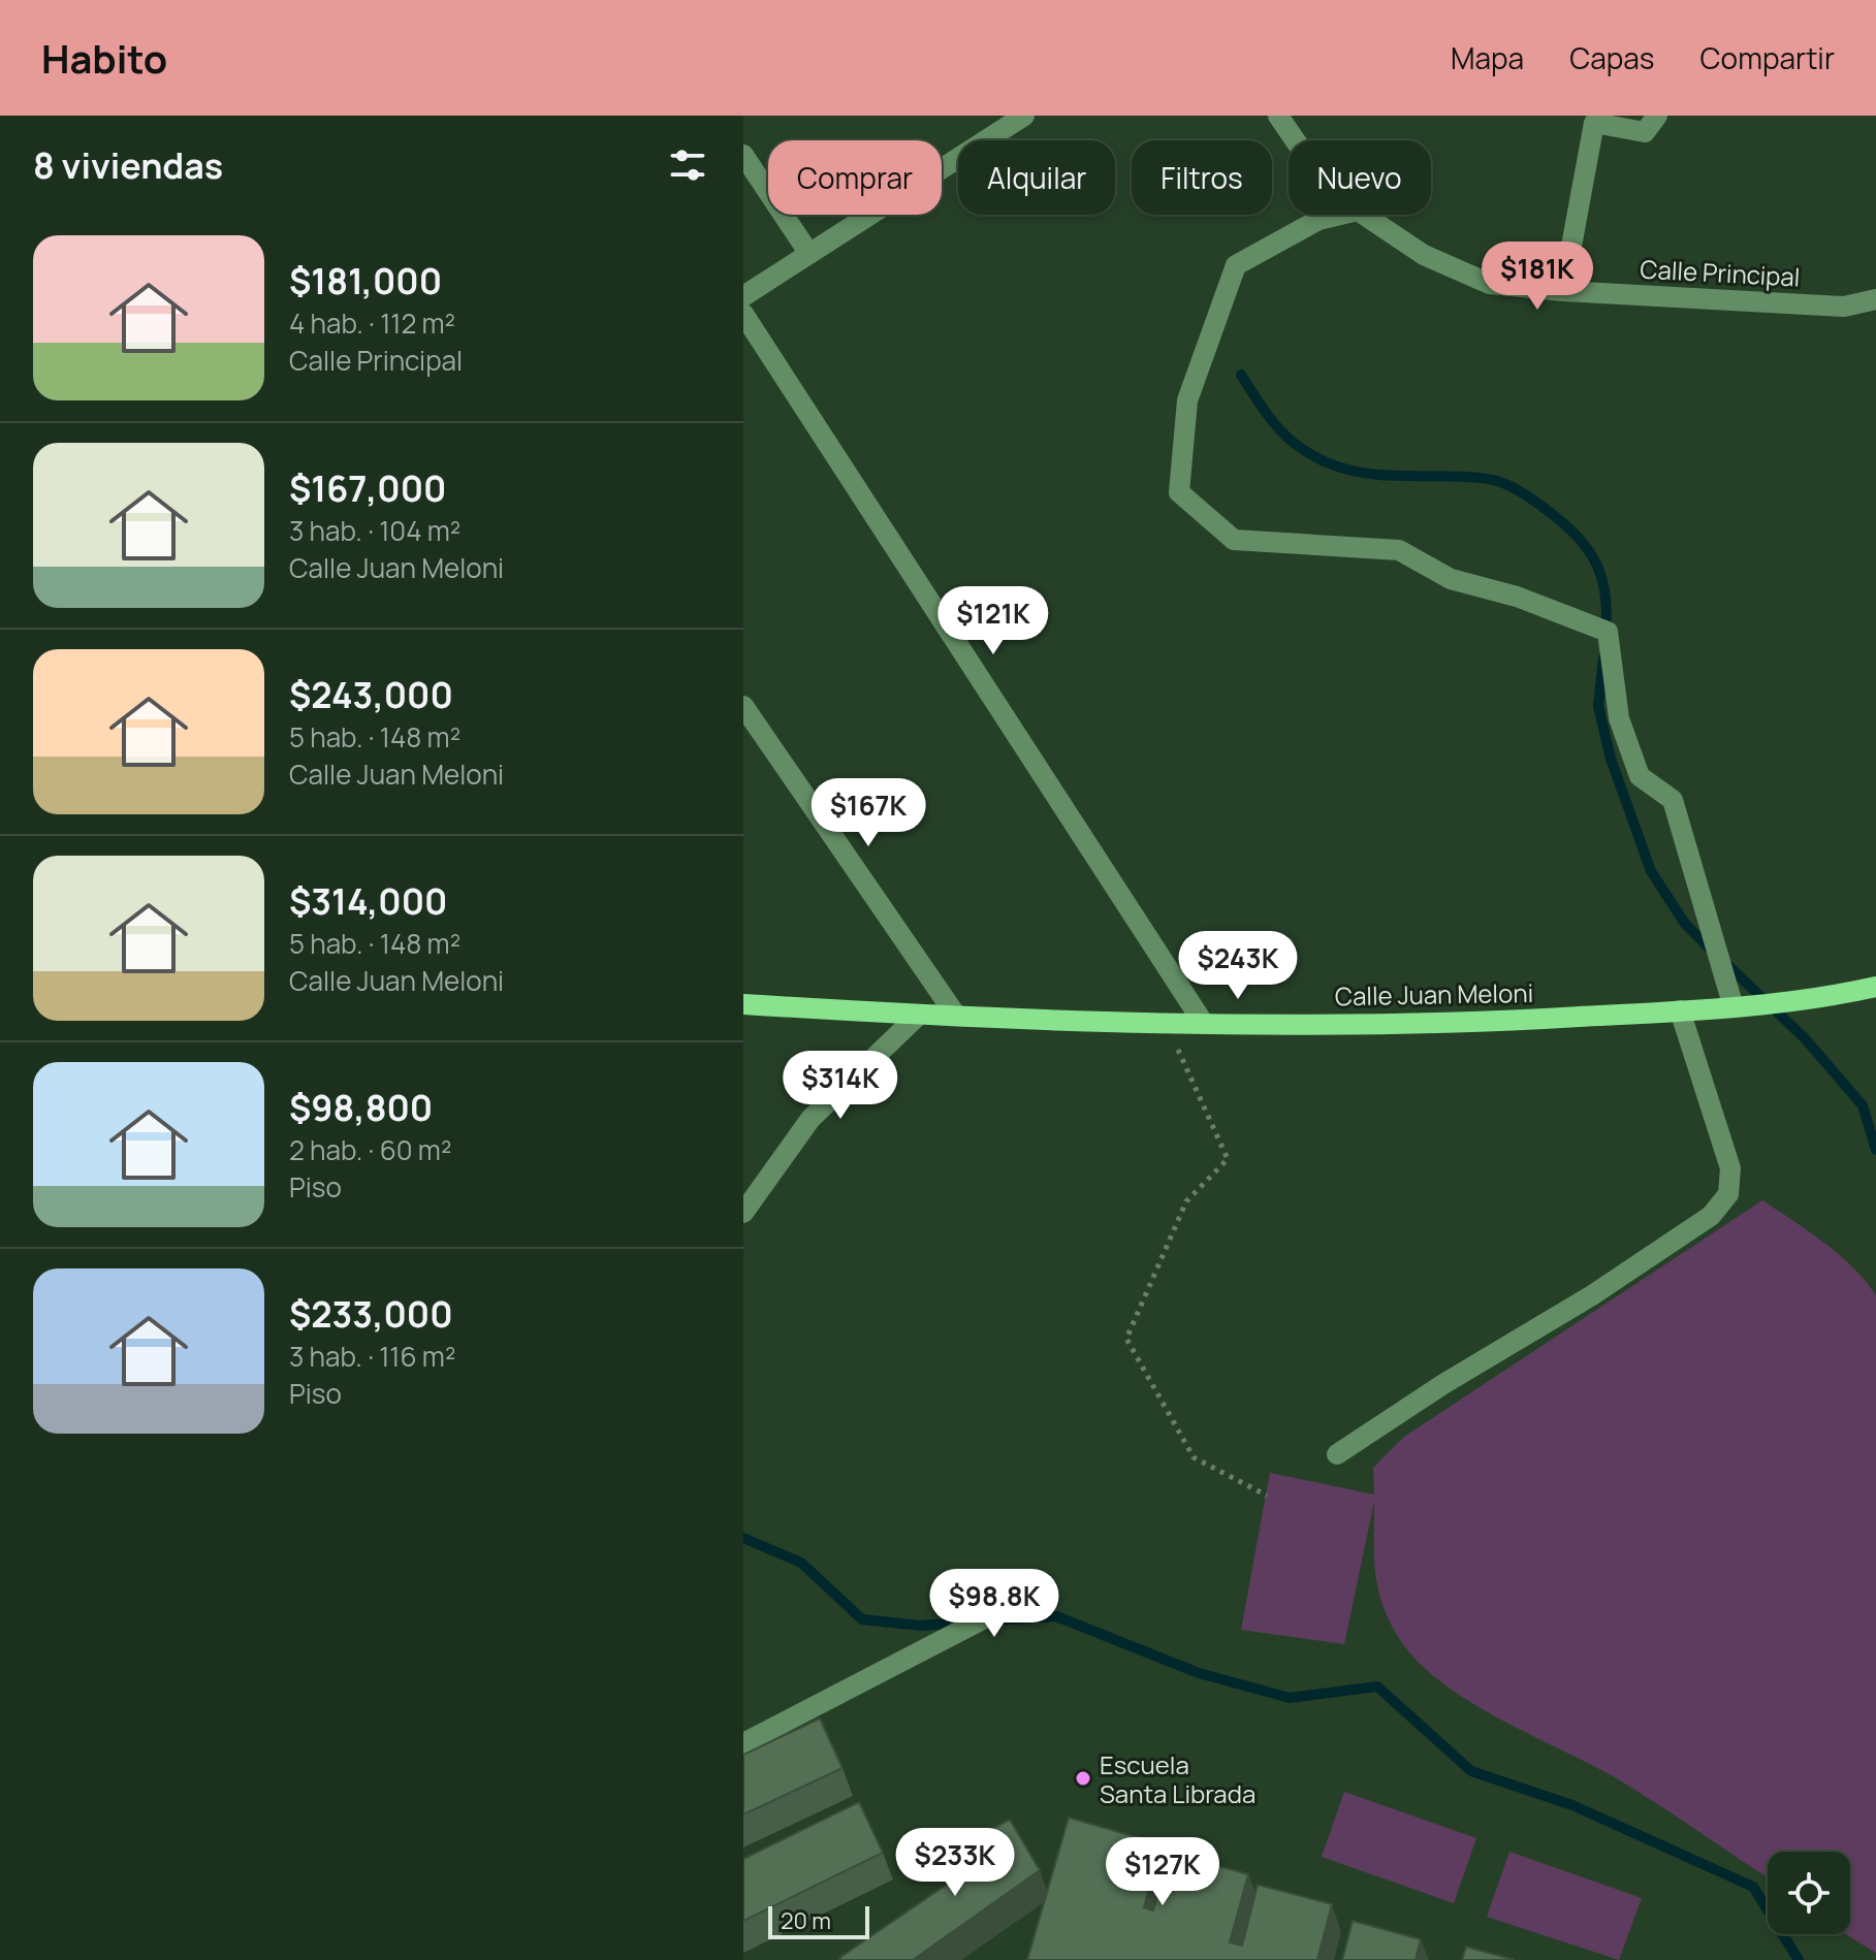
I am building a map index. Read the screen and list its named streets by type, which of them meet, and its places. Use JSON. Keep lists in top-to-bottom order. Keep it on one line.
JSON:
{"streets":{"main road":["Calle Juan Meloni"],"street":["Calle Principal"]},"places":["Escuela Santa Librada"],"scale_bar":"20 m","page":{"header":"Habito","nav":["Mapa","Capas","Compartir"],"heading":"8 viviendas","chip":["Comprar","Alquilar","Filtros","Nuevo"],"list":[{"name":"$181,000","note":"4 hab. · 112 m² · Calle Principal"},{"name":"$167,000","note":"3 hab. · 104 m² · Calle Juan Meloni"},{"name":"$243,000","note":"5 hab. · 148 m² · Calle Juan Meloni"},{"name":"$314,000","note":"5 hab. · 148 m² · Calle Juan Meloni"},{"name":"$98,800","note":"2 hab. · 60 m² · Piso"},{"name":"$233,000","note":"3 hab. · 116 m² · Piso"}],"price":["$181K","$121K","$167K","$243K","$314K","$98.8K","$233K","$127K"],"scale":"20 m"}}
